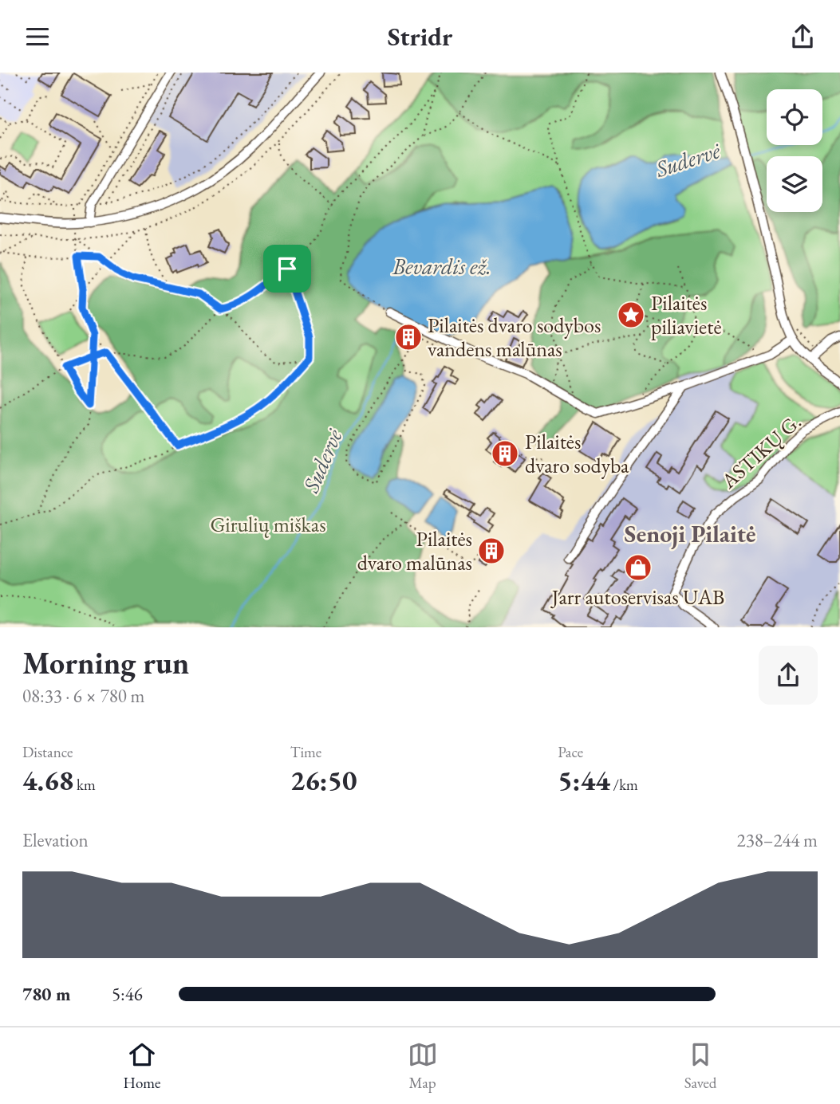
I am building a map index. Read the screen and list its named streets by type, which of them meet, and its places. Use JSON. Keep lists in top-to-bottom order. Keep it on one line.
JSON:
{"streets":{"street":["ASTIKŲ G."]},"districts":["Senoji Pilaitė"],"water":["Sudervė","Bevardis ež."],"parks":["Girulių miškas"],"places":{"place":["Pilaitės piliavietė"],"building":["Pilaitės dvaro sodybos vandens malūnas","Pilaitės dvaro sodyba","Pilaitės dvaro malūnas"],"shop":["Jarr autoservisas UAB"]},"page":{"header":"Stridr","heading":["Morning run","08:33 · 6 × 780 m"],"stats":[["Distance","4.68 km"],["Time","26:50"],["Pace","5:44 /km"]],"chart":["Elevation","238–244 m"],"list":[{"name":"780 m","note":"5:46"}],"tabs":["Home","Map","Saved"]}}
